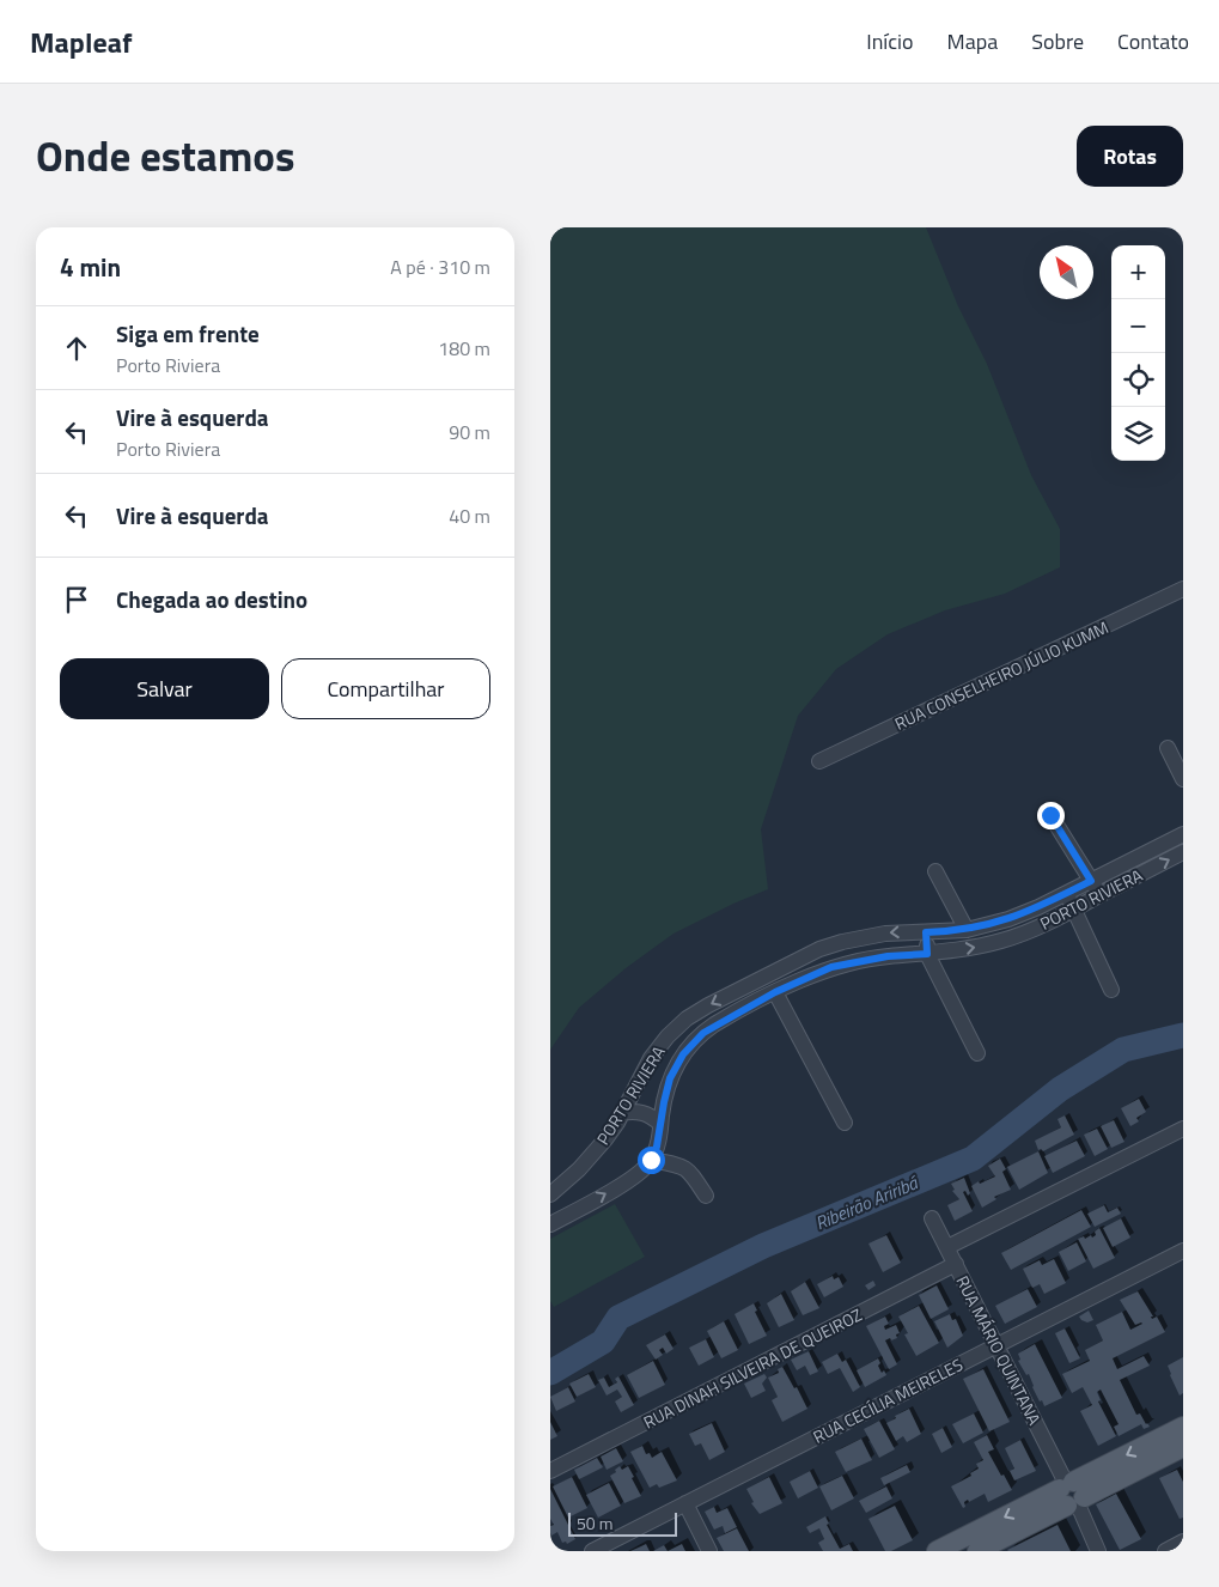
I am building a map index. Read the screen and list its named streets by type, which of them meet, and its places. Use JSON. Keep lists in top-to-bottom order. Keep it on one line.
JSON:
{"streets":{"street":["RUA CONSELHEIRO JÚLIO KUMM","PORTO RIVIERA","RUA MÁRIO QUINTANA","RUA DINAH SILVEIRA DE QUEIROZ","RUA CECÍLIA MEIRELES"]},"crossings":[["RUA MÁRIO QUINTANA","RUA DINAH SILVEIRA DE QUEIROZ"],["RUA MÁRIO QUINTANA","RUA CECÍLIA MEIRELES"]],"water":["Ribeirão Ariribá"],"scale_bar":"50 m","north":"top left","page":{"header":"Mapleaf","nav":["Início","Mapa","Sobre","Contato"],"title":"Onde estamos","buttons":["Rotas",["Salvar","Compartilhar"]],"heading":["4 min","A pé · 310 m"],"map_buttons":["+","−"],"list":[["Siga em frente","Porto Riviera","180 m"],["Vire à esquerda","Porto Riviera","90 m"],["Vire à esquerda","40 m"],"Chegada ao destino"],"scale":"50 m"}}
